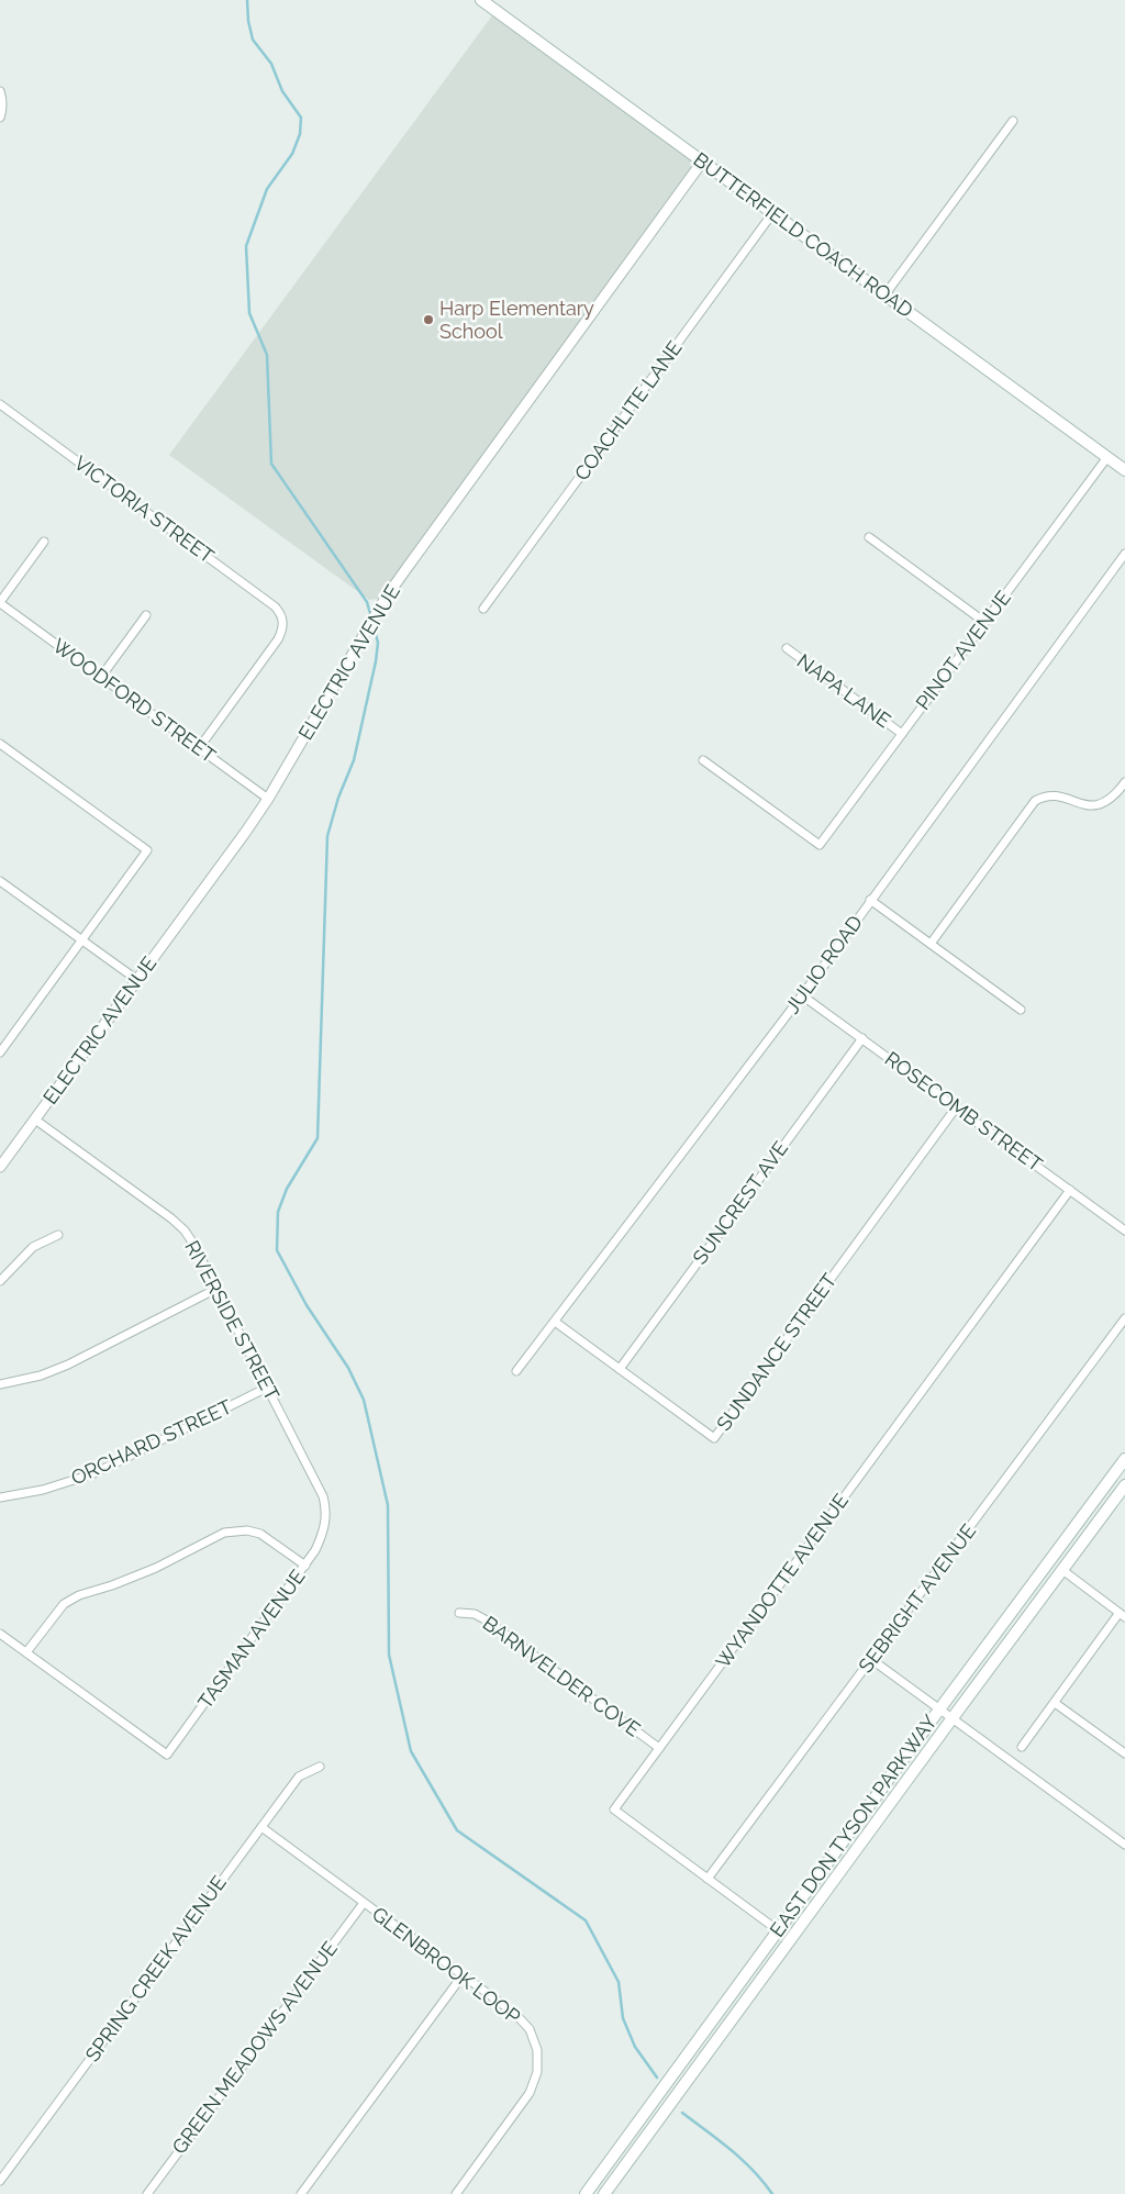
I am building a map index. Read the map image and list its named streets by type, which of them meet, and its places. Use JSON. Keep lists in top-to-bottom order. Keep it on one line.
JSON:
{"streets":{"main road":["BUTTERFIELD COACH ROAD","EAST DON TYSON PARKWAY"],"street":["COACHLITE LANE","VICTORIA STREET","PINOT AVENUE","ELECTRIC AVENUE","NAPA LANE","WOODFORD STREET","JULIO ROAD","ROSECOMB STREET","SUNCREST AVE","RIVERSIDE STREET","SUNDANCE STREET","ORCHARD STREET","WYANDOTTE AVENUE","SEBRIGHT AVENUE","TASMAN AVENUE","BARNVELDER COVE","GLENBROOK LOOP","SPRING CREEK AVENUE","GREEN MEADOWS AVENUE"]},"crossings":[["BUTTERFIELD COACH ROAD","COACHLITE LANE"],["BUTTERFIELD COACH ROAD","PINOT AVENUE"],["BUTTERFIELD COACH ROAD","ELECTRIC AVENUE"],["VICTORIA STREET","WOODFORD STREET"],["PINOT AVENUE","NAPA LANE"],["ELECTRIC AVENUE","WOODFORD STREET"],["ELECTRIC AVENUE","RIVERSIDE STREET"],["JULIO ROAD","ROSECOMB STREET"],["JULIO ROAD","SUNDANCE STREET"],["ROSECOMB STREET","SUNCREST AVE"],["ROSECOMB STREET","SUNDANCE STREET"],["ROSECOMB STREET","WYANDOTTE AVENUE"],["SUNCREST AVE","SUNDANCE STREET"],["RIVERSIDE STREET","ORCHARD STREET"],["RIVERSIDE STREET","TASMAN AVENUE"],["WYANDOTTE AVENUE","SEBRIGHT AVENUE"],["WYANDOTTE AVENUE","BARNVELDER COVE"],["WYANDOTTE AVENUE","EAST DON TYSON PARKWAY"],["GLENBROOK LOOP","SPRING CREEK AVENUE"],["GLENBROOK LOOP","GREEN MEADOWS AVENUE"]],"places":["Harp Elementary School"]}
